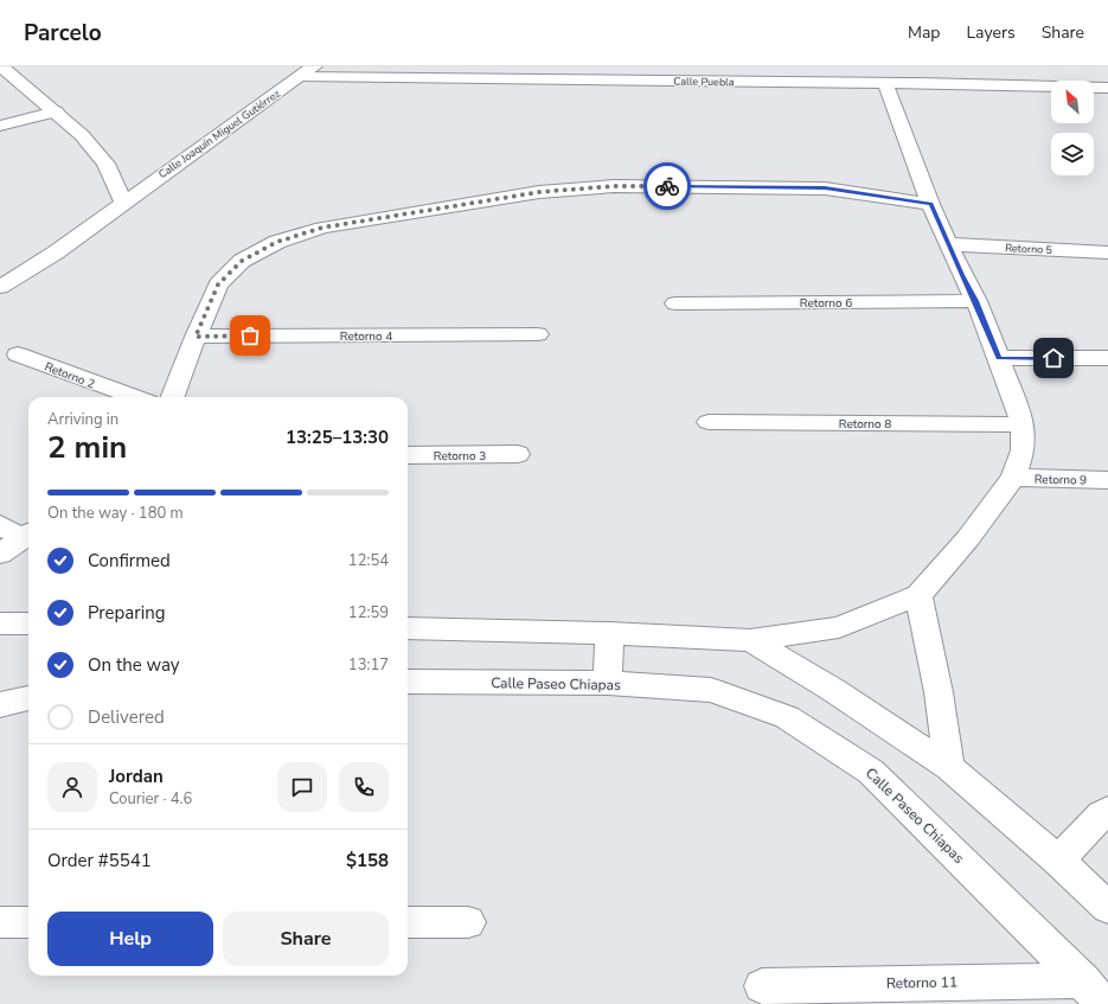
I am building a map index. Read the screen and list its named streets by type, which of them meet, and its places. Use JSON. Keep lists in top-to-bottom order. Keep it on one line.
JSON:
{"streets":{"street":["Calle Puebla","Calle Joaquín Miguel Gutiérrez","Retorno 5","Retorno 6","Retorno 4","Retorno 2","Retorno 8","Retorno 3","Retorno 9","Calle Paseo Chiapas","Retorno 11"]},"crossings":[["Calle Puebla","Calle Joaquín Miguel Gutiérrez"],["Calle Paseo Chiapas","Retorno 11"]],"north":"top left","page":{"header":"Parcelo","nav":["Map","Layers","Share"],"heading":["2 min","Arriving in","13:25–13:30"],"panel":["Jordan","Courier · 4.6","Order #5541","$158"],"bar":"On the way · 180 m","list":[["Confirmed","12:54"],["Preparing","12:59"],["On the way","13:17"],"Delivered"],"buttons":["Help","Share"]}}
